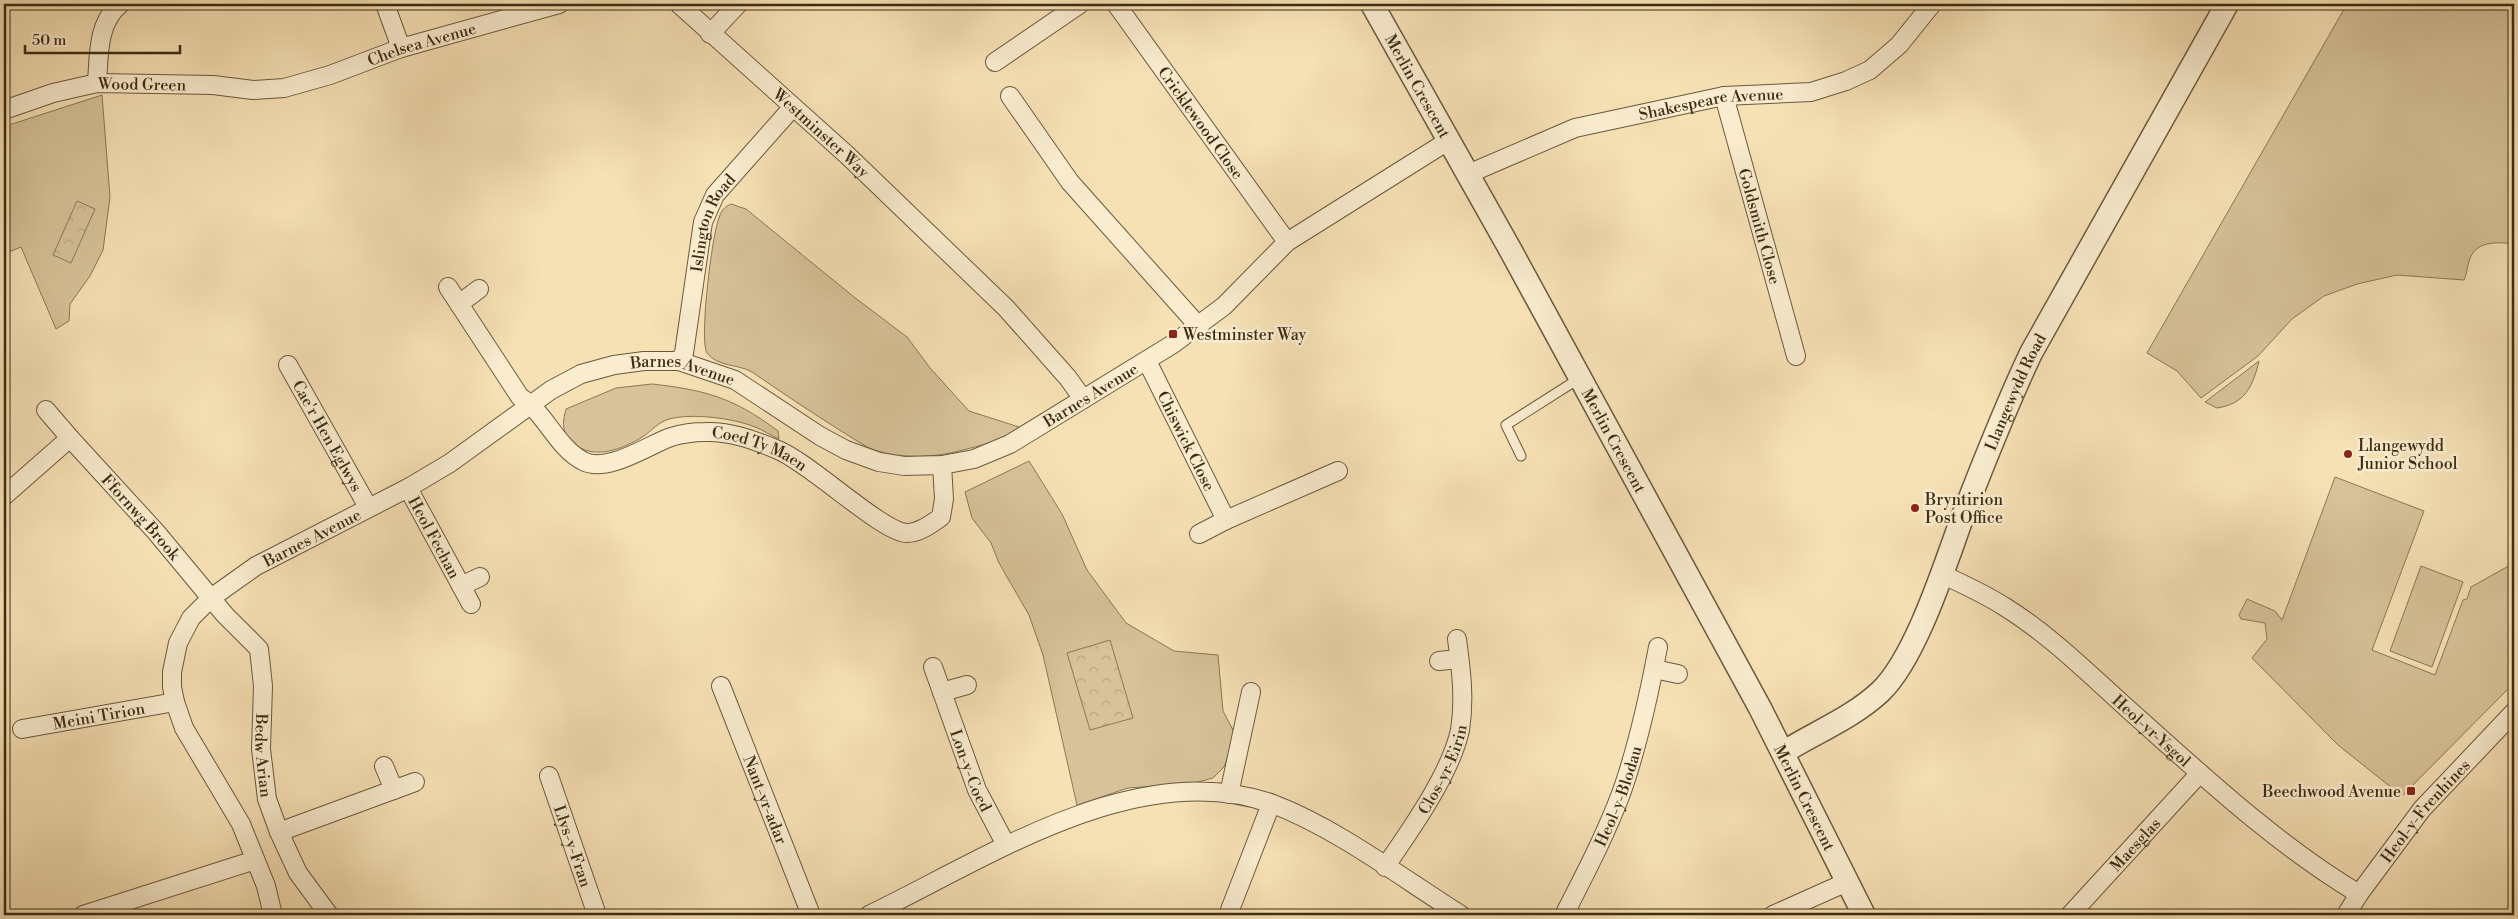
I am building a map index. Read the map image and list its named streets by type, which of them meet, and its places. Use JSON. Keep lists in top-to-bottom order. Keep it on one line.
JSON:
{"streets":{"street":["Chelsea Avenue","Wood Green","Merlin Crescent","Shakespeare Avenue","Cricklewood Close","Westminster Way","Islington Road","Goldsmith Close","Barnes Avenue","Llangewydd Road","Cae'r Hen Eglwys","Chiswick Close","Coed Ty Maen","Ffornwg Brook","Heol Fechan","Meini Tirion","Heol-yr-Ysgol","Bedw Arian","Clos-yr-Eirin","Lon-y-Coed","Heol-y-Blodau","Nant-yr-adar","Heol-y-Frenhines","Maesglas","Llys-y-Fran"]},"crossings":[["Chelsea Avenue","Wood Green"],["Merlin Crescent","Shakespeare Avenue"],["Merlin Crescent","Barnes Avenue"],["Merlin Crescent","Llangewydd Road"],["Shakespeare Avenue","Goldsmith Close"],["Cricklewood Close","Barnes Avenue"],["Westminster Way","Islington Road"],["Westminster Way","Barnes Avenue"],["Islington Road","Barnes Avenue"],["Barnes Avenue","Cae'r Hen Eglwys"],["Barnes Avenue","Chiswick Close"],["Barnes Avenue","Coed Ty Maen"],["Barnes Avenue","Ffornwg Brook"],["Barnes Avenue","Heol Fechan"],["Barnes Avenue","Meini Tirion"],["Barnes Avenue","Bedw Arian"],["Llangewydd Road","Heol-yr-Ysgol"],["Ffornwg Brook","Bedw Arian"],["Heol-yr-Ysgol","Heol-y-Frenhines"],["Heol-yr-Ysgol","Maesglas"]],"places":{"transit":["Westminster Way","Beechwood Avenue"],"other":["Llangewydd Junior School","Bryntirion Post Office"]},"scale_bar":"50 m"}
